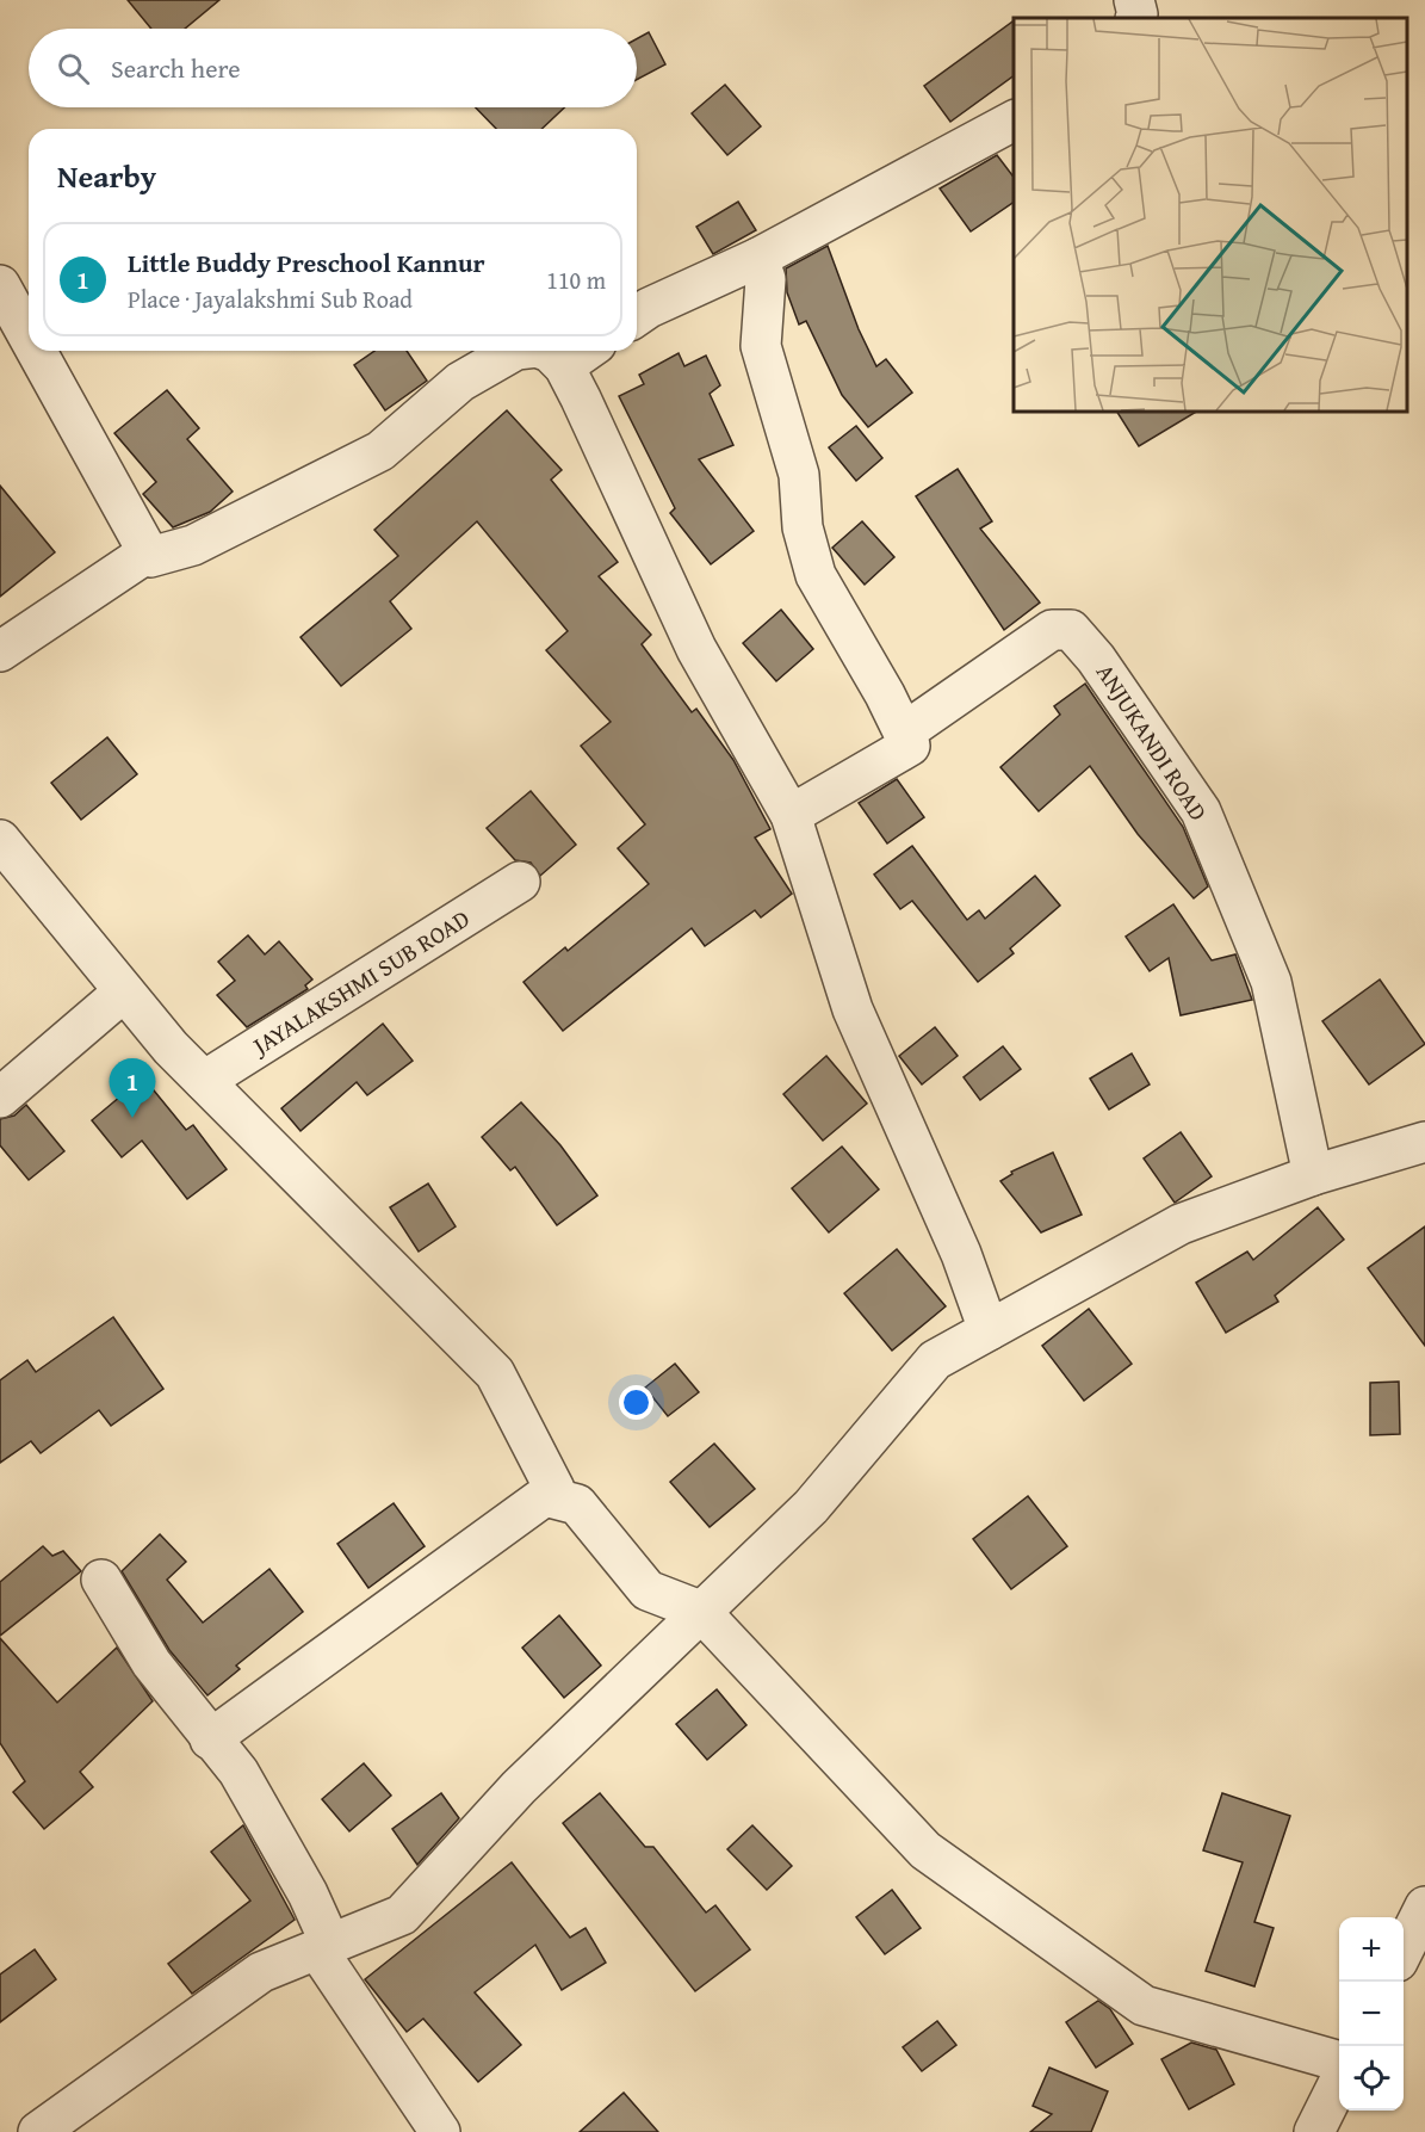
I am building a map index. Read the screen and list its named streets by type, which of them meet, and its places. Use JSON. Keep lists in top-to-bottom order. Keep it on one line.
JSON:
{"streets":{"street":["ANJUKANDI ROAD","JAYALAKSHMI SUB ROAD"]},"page":{"search":"Search here","heading":"Nearby","list":[{"mark":"1","name":"Little Buddy Preschool Kannur","note":"Place · Jayalakshmi Sub Road","value":"110 m"}],"pins":"1","map_buttons":["+","−"]}}
